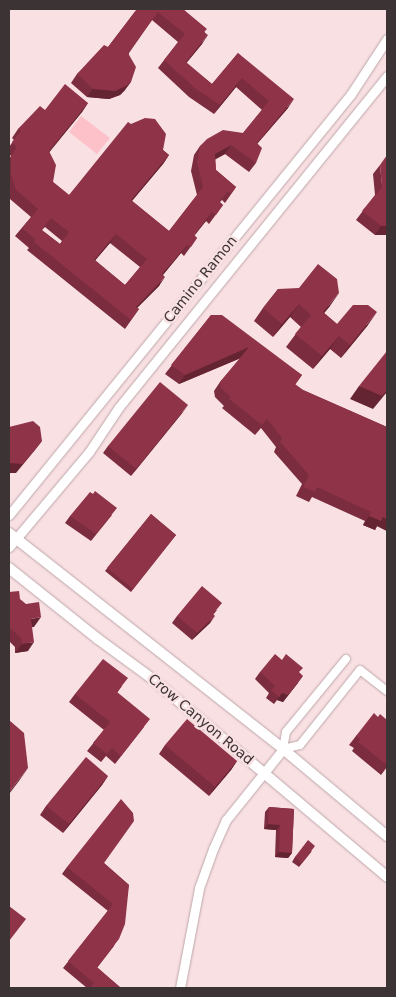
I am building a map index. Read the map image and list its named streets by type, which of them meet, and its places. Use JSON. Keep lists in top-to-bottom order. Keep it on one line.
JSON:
{"streets":{"main road":["Crow Canyon Road"],"street":["Camino Ramon"]},"crossings":[["Camino Ramon","Crow Canyon Road"]]}
